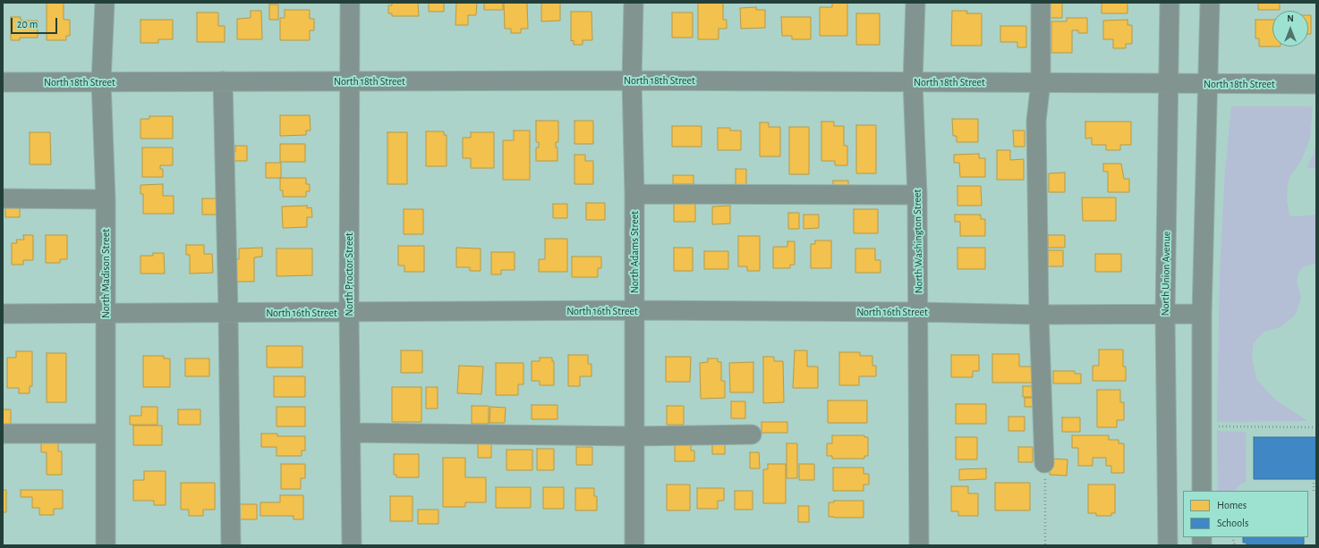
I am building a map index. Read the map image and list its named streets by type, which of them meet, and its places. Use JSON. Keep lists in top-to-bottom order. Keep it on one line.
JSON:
{"streets":{"street":["North 18th Street","North Washington Street","North Adams Street","North Madison Street","North Union Avenue","North Proctor Street","North 16th Street"]},"crossings":[["North 18th Street","North Washington Street"],["North 18th Street","North Adams Street"],["North 18th Street","North Madison Street"],["North 18th Street","North Union Avenue"],["North 18th Street","North Proctor Street"],["North Washington Street","North 16th Street"],["North Adams Street","North 16th Street"],["North Madison Street","North 16th Street"],["North Union Avenue","North 16th Street"],["North Proctor Street","North 16th Street"]],"legend":["Homes","Schools"],"scale_bar":"20 m","north":"top"}
